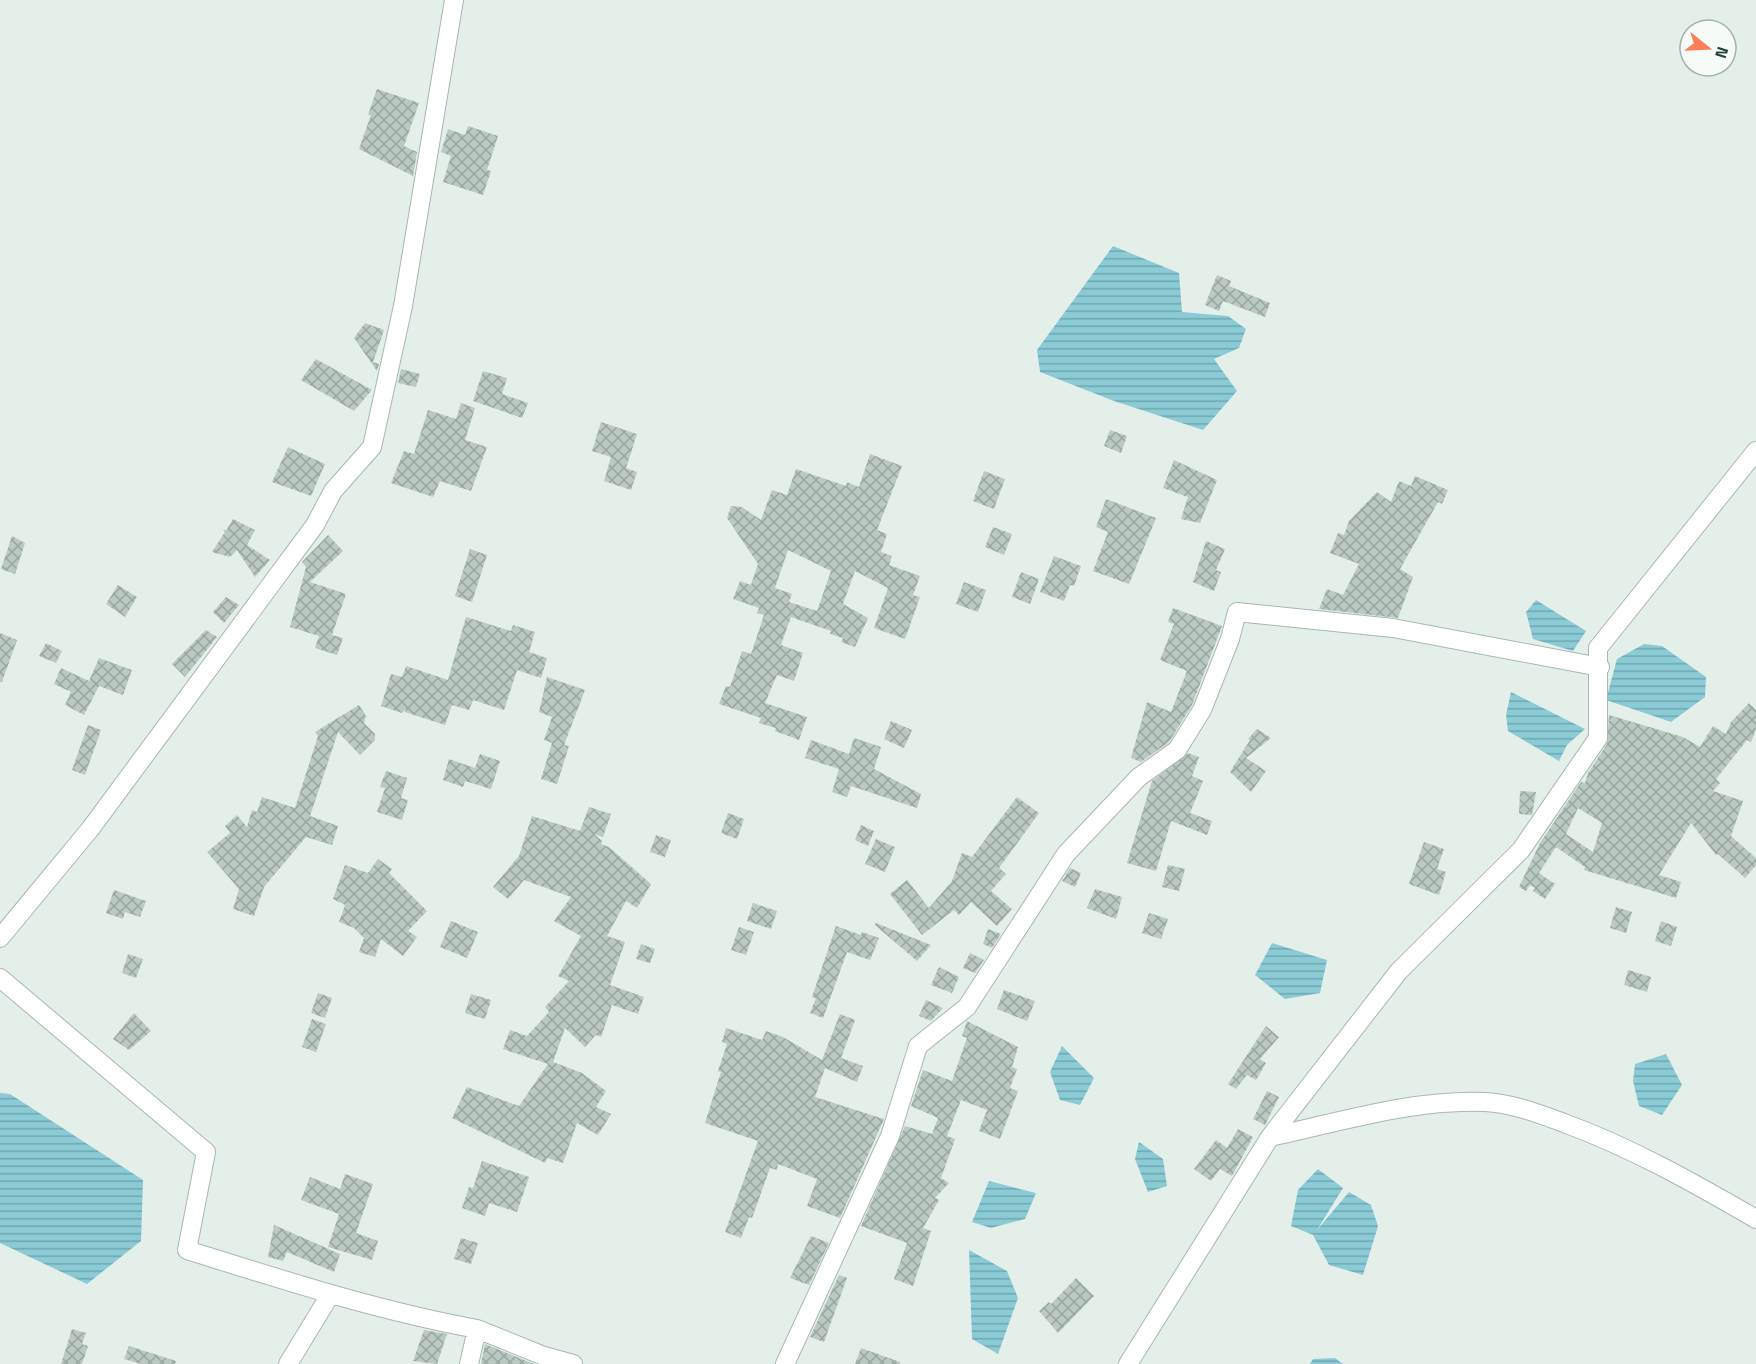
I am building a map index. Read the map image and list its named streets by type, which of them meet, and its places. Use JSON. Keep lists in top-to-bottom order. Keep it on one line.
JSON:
{"north":"right"}
